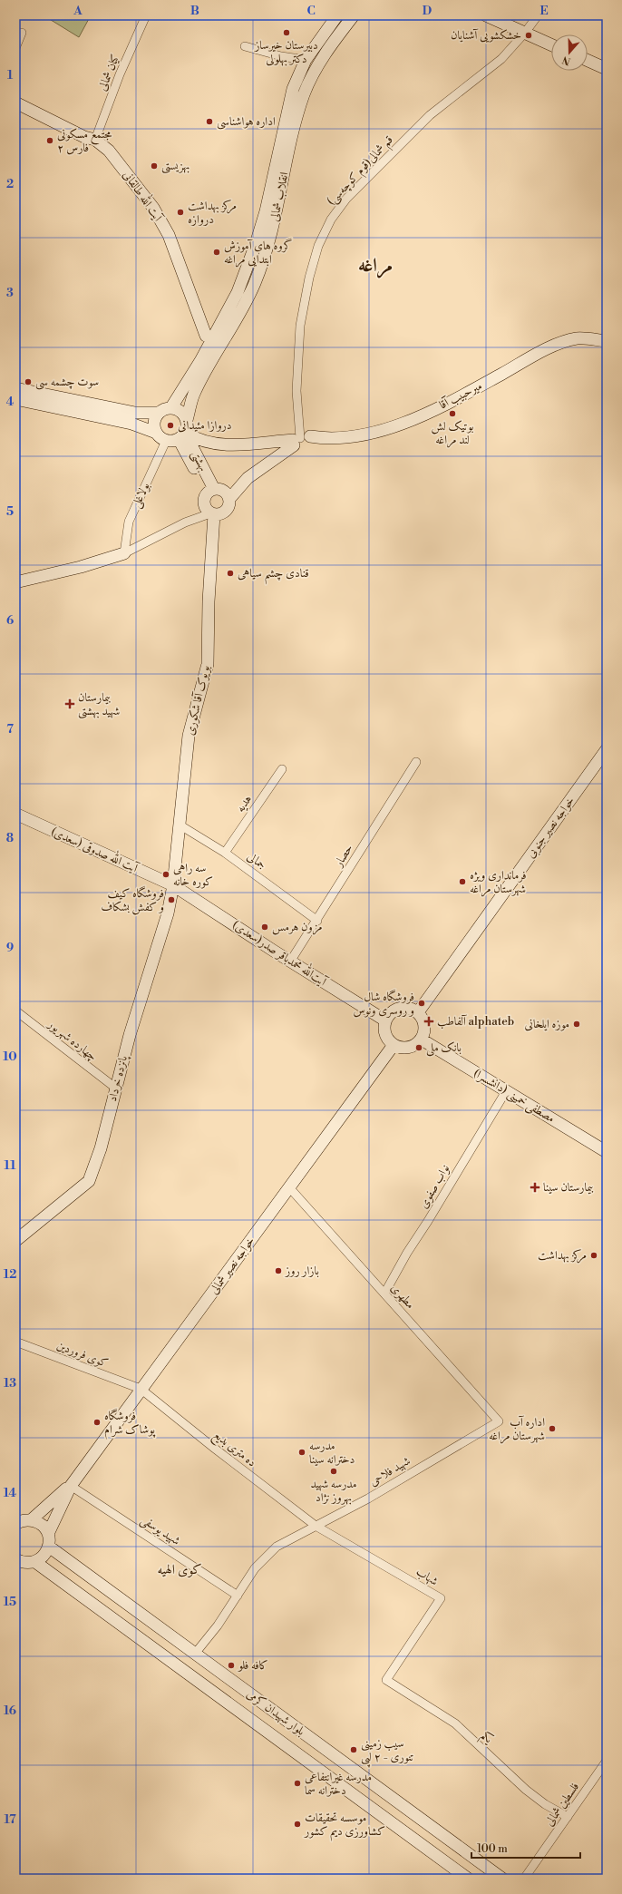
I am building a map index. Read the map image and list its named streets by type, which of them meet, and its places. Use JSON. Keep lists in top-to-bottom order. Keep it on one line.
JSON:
{"streets":{"street":["کیان شمالی","قم شمالی(قوم کوچه‌سی)","آیت الله طالقانی","انقلاب شمالی","میرحبیب آقا","بهشتی","بولاغلی","بویوک آقا شکوری","هدیه","خواجه نصیر جنوبی","آیت الله صدوقی (سعدی)","حصار","جمالی","آیت‌الله محمدباقر صدر(سعدی)","چهارده شهریور","پانزده خرداد","مصطفی خمینی (دانشسرا)","نواب صفوی","خواجه نصیر شمالی","مطهری","کوی فروردین","ده متری بدیع","شهید فلاحی","شهید یوسفی","شهاب","بلوار شهیدان کرمی","یکم","فلسطین شمالی"]},"crossings":[["کیان شمالی","آیت الله طالقانی"],["قم شمالی(قوم کوچه‌سی)","میرحبیب آقا"],["آیت الله طالقانی","انقلاب شمالی"],["انقلاب شمالی","میرحبیب آقا"],["انقلاب شمالی","بهشتی"],["انقلاب شمالی","بولاغلی"],["میرحبیب آقا","بهشتی"],["میرحبیب آقا","بولاغلی"],["بهشتی","بولاغلی"],["بهشتی","بویوک آقا شکوری"],["بویوک آقا شکوری","آیت الله صدوقی (سعدی)"],["بویوک آقا شکوری","جمالی"],["بویوک آقا شکوری","آیت‌الله محمدباقر صدر(سعدی)"],["بویوک آقا شکوری","پانزده خرداد"],["هدیه","جمالی"],["خواجه نصیر جنوبی","آیت‌الله محمدباقر صدر(سعدی)"],["خواجه نصیر جنوبی","مصطفی خمینی (دانشسرا)"],["خواجه نصیر جنوبی","خواجه نصیر شمالی"],["آیت الله صدوقی (سعدی)","آیت‌الله محمدباقر صدر(سعدی)"],["آیت الله صدوقی (سعدی)","پانزده خرداد"],["حصار","جمالی"],["حصار","آیت‌الله محمدباقر صدر(سعدی)"],["آیت‌الله محمدباقر صدر(سعدی)","پانزده خرداد"],["آیت‌الله محمدباقر صدر(سعدی)","مصطفی خمینی (دانشسرا)"],["آیت‌الله محمدباقر صدر(سعدی)","خواجه نصیر شمالی"],["چهارده شهریور","پانزده خرداد"],["مصطفی خمینی (دانشسرا)","نواب صفوی"],["مصطفی خمینی (دانشسرا)","خواجه نصیر شمالی"],["نواب صفوی","مطهری"],["خواجه نصیر شمالی","مطهری"],["خواجه نصیر شمالی","کوی فروردین"],["خواجه نصیر شمالی","ده متری بدیع"],["خواجه نصیر شمالی","شهید یوسفی"],["مطهری","شهید فلاحی"],["کوی فروردین","ده متری بدیع"],["ده متری بدیع","شهید فلاحی"],["ده متری بدیع","شهاب"],["شهید فلاحی","شهید یوسفی"],["شهید فلاحی","شهاب"],["شهید فلاحی","بلوار شهیدان کرمی"],["شهاب","یکم"],["یکم","فلسطین شمالی"]],"districts":["مراغه","کوی الهیه"],"places":{"other":["دبیرستان خیرساز دکتر بهلولی","خشکشویی آشنایان","اداره هواشناسی","مجتمع مسکونی فارس ۲","بهزیستی","مرکز بهداشت دروازه","گروه های آموزش ابتدایی مراغه","سوت چشمه سی","بوتیک لش لند مراغه","دروازا مئیدانی","قنادی چشم سیاهی","سه راهی کوره خانه","فرمانداری ویژه شهرستان مراغه","فروشگاه کیف و کفش بشکاف","مزون هرمس","فروشگاه شال و روسری ونوس","موزه ایلخانی","بانک ملی","مرکز بهداشت","بازار روز","فروشگاه پوشاک شرام","اداره آب شهرستان مراغه","مدرسه دخترانه سینا","مدرسه شهید بهروز نژاد","کافه فلو","سیب زمینی تنوری - ۲ لپی","مدرسه غیرانتفاعی دخترانه سما","موسسه تحقیقات کشاورزی دیم کشور"],"health":["بیمارستان شهید بهشتی","آلفاطب alphateb","بیمارستان سینا"]},"scale_bar":"100 m","north":"bottom","grid":{"columns":["A","B","C","D","E"],"rows":["1","2","3","4","5","6","7","8","9","10","11","12","13","14","15","16","17"]}}
